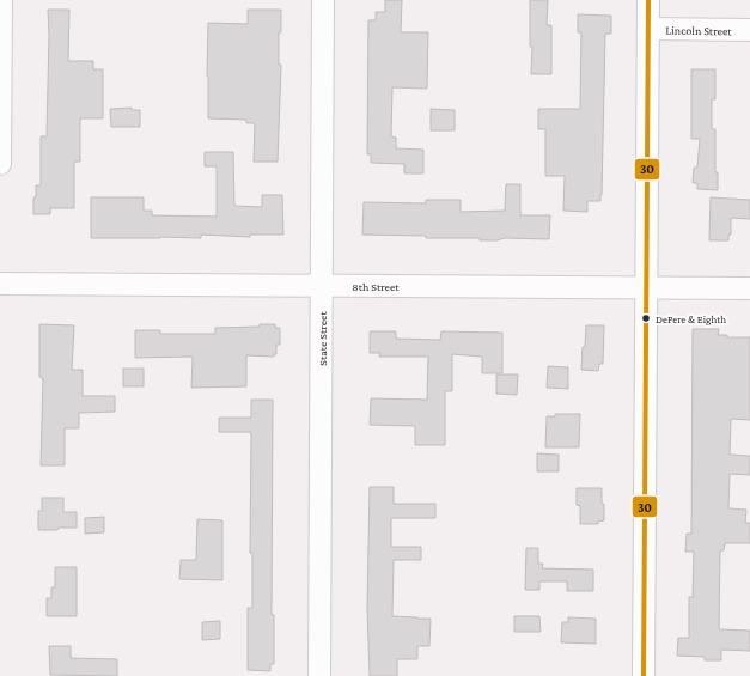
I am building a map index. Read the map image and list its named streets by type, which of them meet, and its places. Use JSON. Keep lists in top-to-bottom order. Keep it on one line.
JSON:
{"streets":{"street":["Lincoln Street","8th Street","State Street"]},"crossings":[["8th Street","State Street"]],"places":["DePere & Eighth"],"lines":["transit line 30"]}
